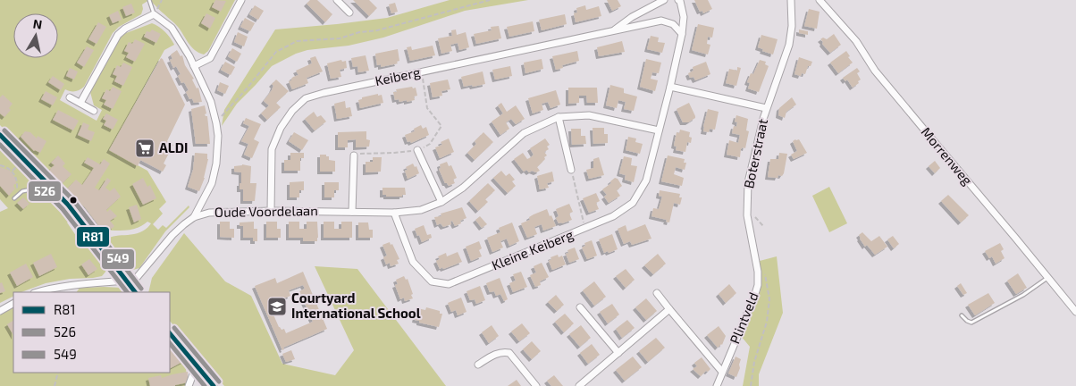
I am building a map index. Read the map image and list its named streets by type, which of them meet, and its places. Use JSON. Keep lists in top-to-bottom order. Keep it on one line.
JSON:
{"streets":{"street":["Keiberg","Boterstraat","Morrenweg","Oude Voordelaan","Kleine Keiberg","Plintveld"]},"crossings":[["Keiberg","Oude Voordelaan"],["Boterstraat","Plintveld"],["Oude Voordelaan","Kleine Keiberg"]],"places":{"supermarket":["ALDI"],"school or university":["Courtyard International School"]},"lines":["transit line 549","transit line R81","transit line 526"],"legend":["R81","526","549"],"north":"top"}
